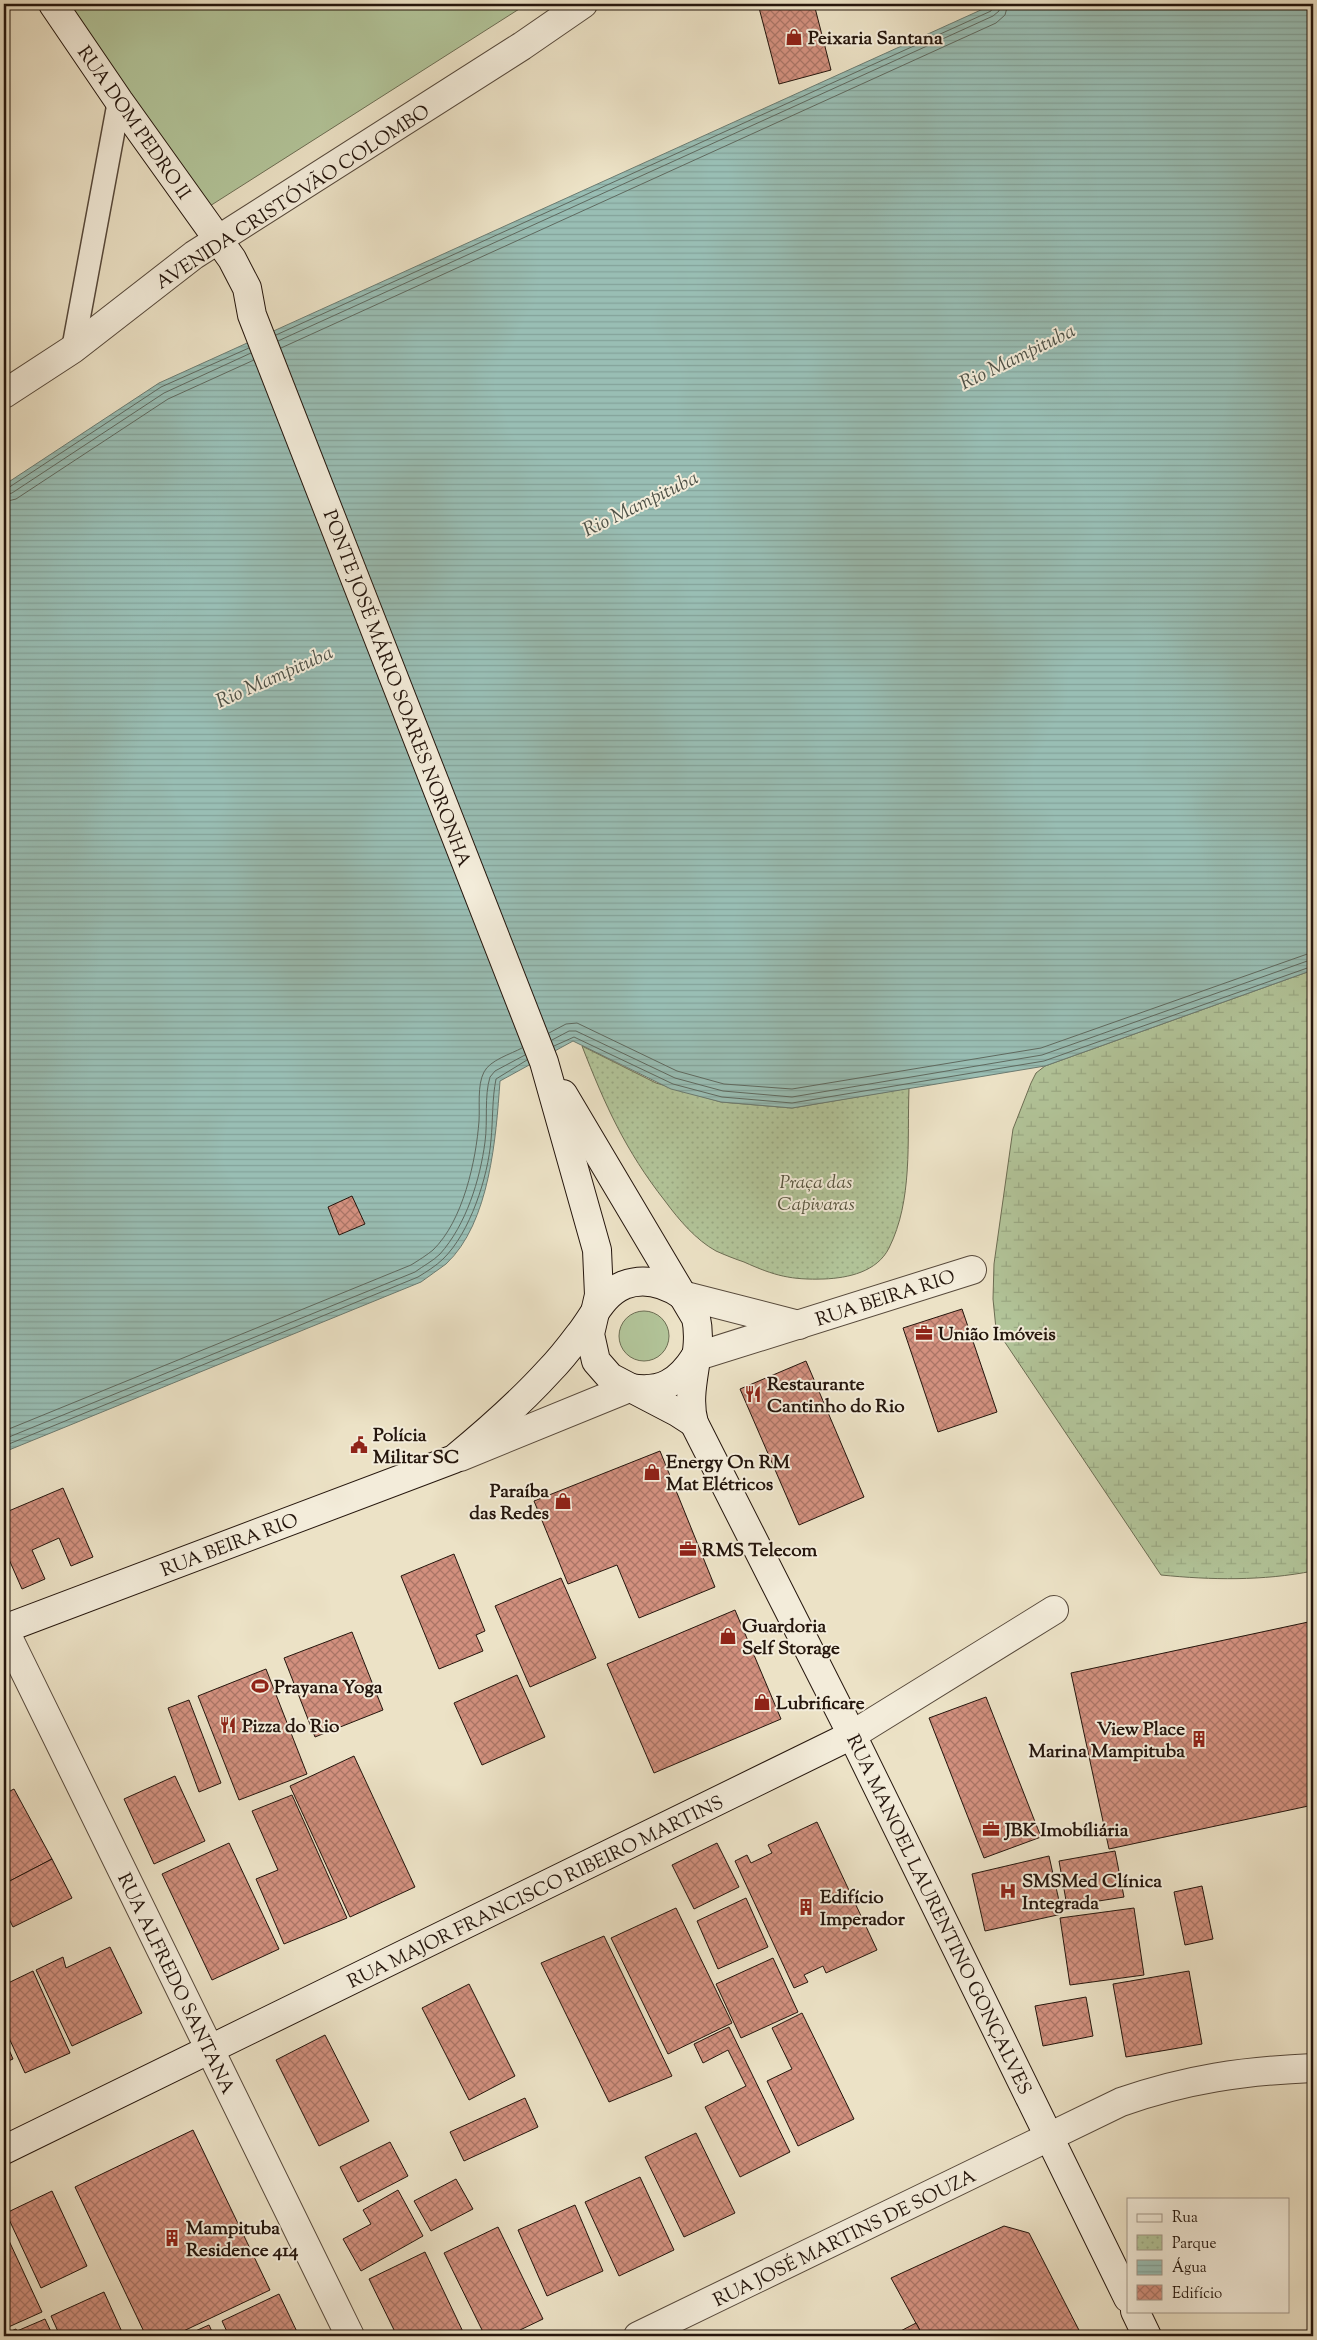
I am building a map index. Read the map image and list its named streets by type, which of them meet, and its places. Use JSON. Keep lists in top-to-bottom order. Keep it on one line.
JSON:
{"streets":{"main road":["RUA DOM PEDRO II","AVENIDA CRISTÓVÃO COLOMBO","PONTE JOSÉ MÁRIO SOARES NORONHA","RUA BEIRA RIO","RUA MAJOR FRANCISCO RIBEIRO MARTINS","RUA MANOEL LAURENTINO GONÇALVES","RUA ALFREDO SANTANA","RUA JOSÉ MARTINS DE SOUZA"]},"crossings":[["RUA DOM PEDRO II","AVENIDA CRISTÓVÃO COLOMBO"],["RUA DOM PEDRO II","PONTE JOSÉ MÁRIO SOARES NORONHA"],["PONTE JOSÉ MÁRIO SOARES NORONHA","RUA MANOEL LAURENTINO GONÇALVES"],["RUA BEIRA RIO","RUA MANOEL LAURENTINO GONÇALVES"],["RUA BEIRA RIO","RUA ALFREDO SANTANA"],["RUA MAJOR FRANCISCO RIBEIRO MARTINS","RUA MANOEL LAURENTINO GONÇALVES"],["RUA MAJOR FRANCISCO RIBEIRO MARTINS","RUA ALFREDO SANTANA"],["RUA MANOEL LAURENTINO GONÇALVES","RUA JOSÉ MARTINS DE SOUZA"]],"water":["Rio Mampituba"],"parks":["Praça das Capivaras"],"places":{"shop":["Peixaria Santana","Energy On RM Mat Elétricos","Paraíba das Redes","Guardoria Self Storage","Lubrificare"],"office":["União Imóveis","RMS Telecom","JBK Imobíliária"],"restaurant":["Restaurante Cantinho do Rio","Pizza do Rio"],"public building":["Polícia Militar SC"],"sports":["Prayana Yoga"],"building":["View Place Marina Mampituba","Edifício Imperador","Mampituba Residence 414"],"hospital":["SMSMed Clínica Integrada"]},"legend":["Rua","Parque","Água","Edifício"]}
